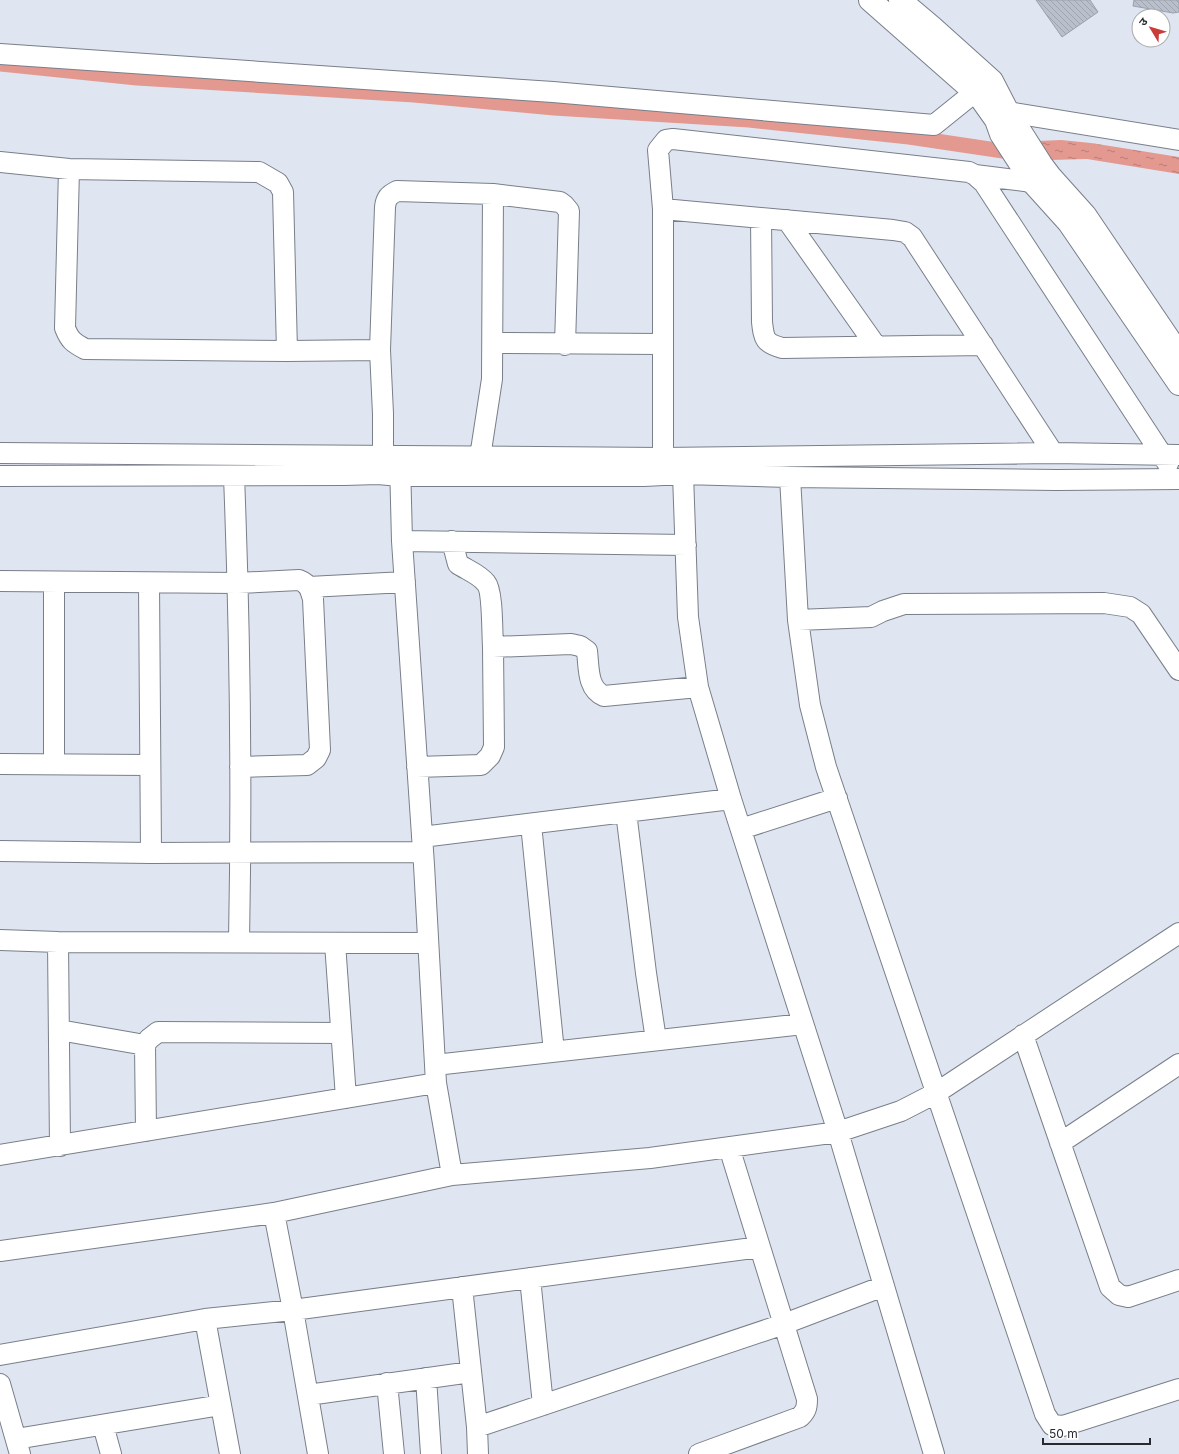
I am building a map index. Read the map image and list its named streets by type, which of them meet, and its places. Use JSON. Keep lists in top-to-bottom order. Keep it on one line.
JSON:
{"scale_bar":"50 m","north":"top left"}
